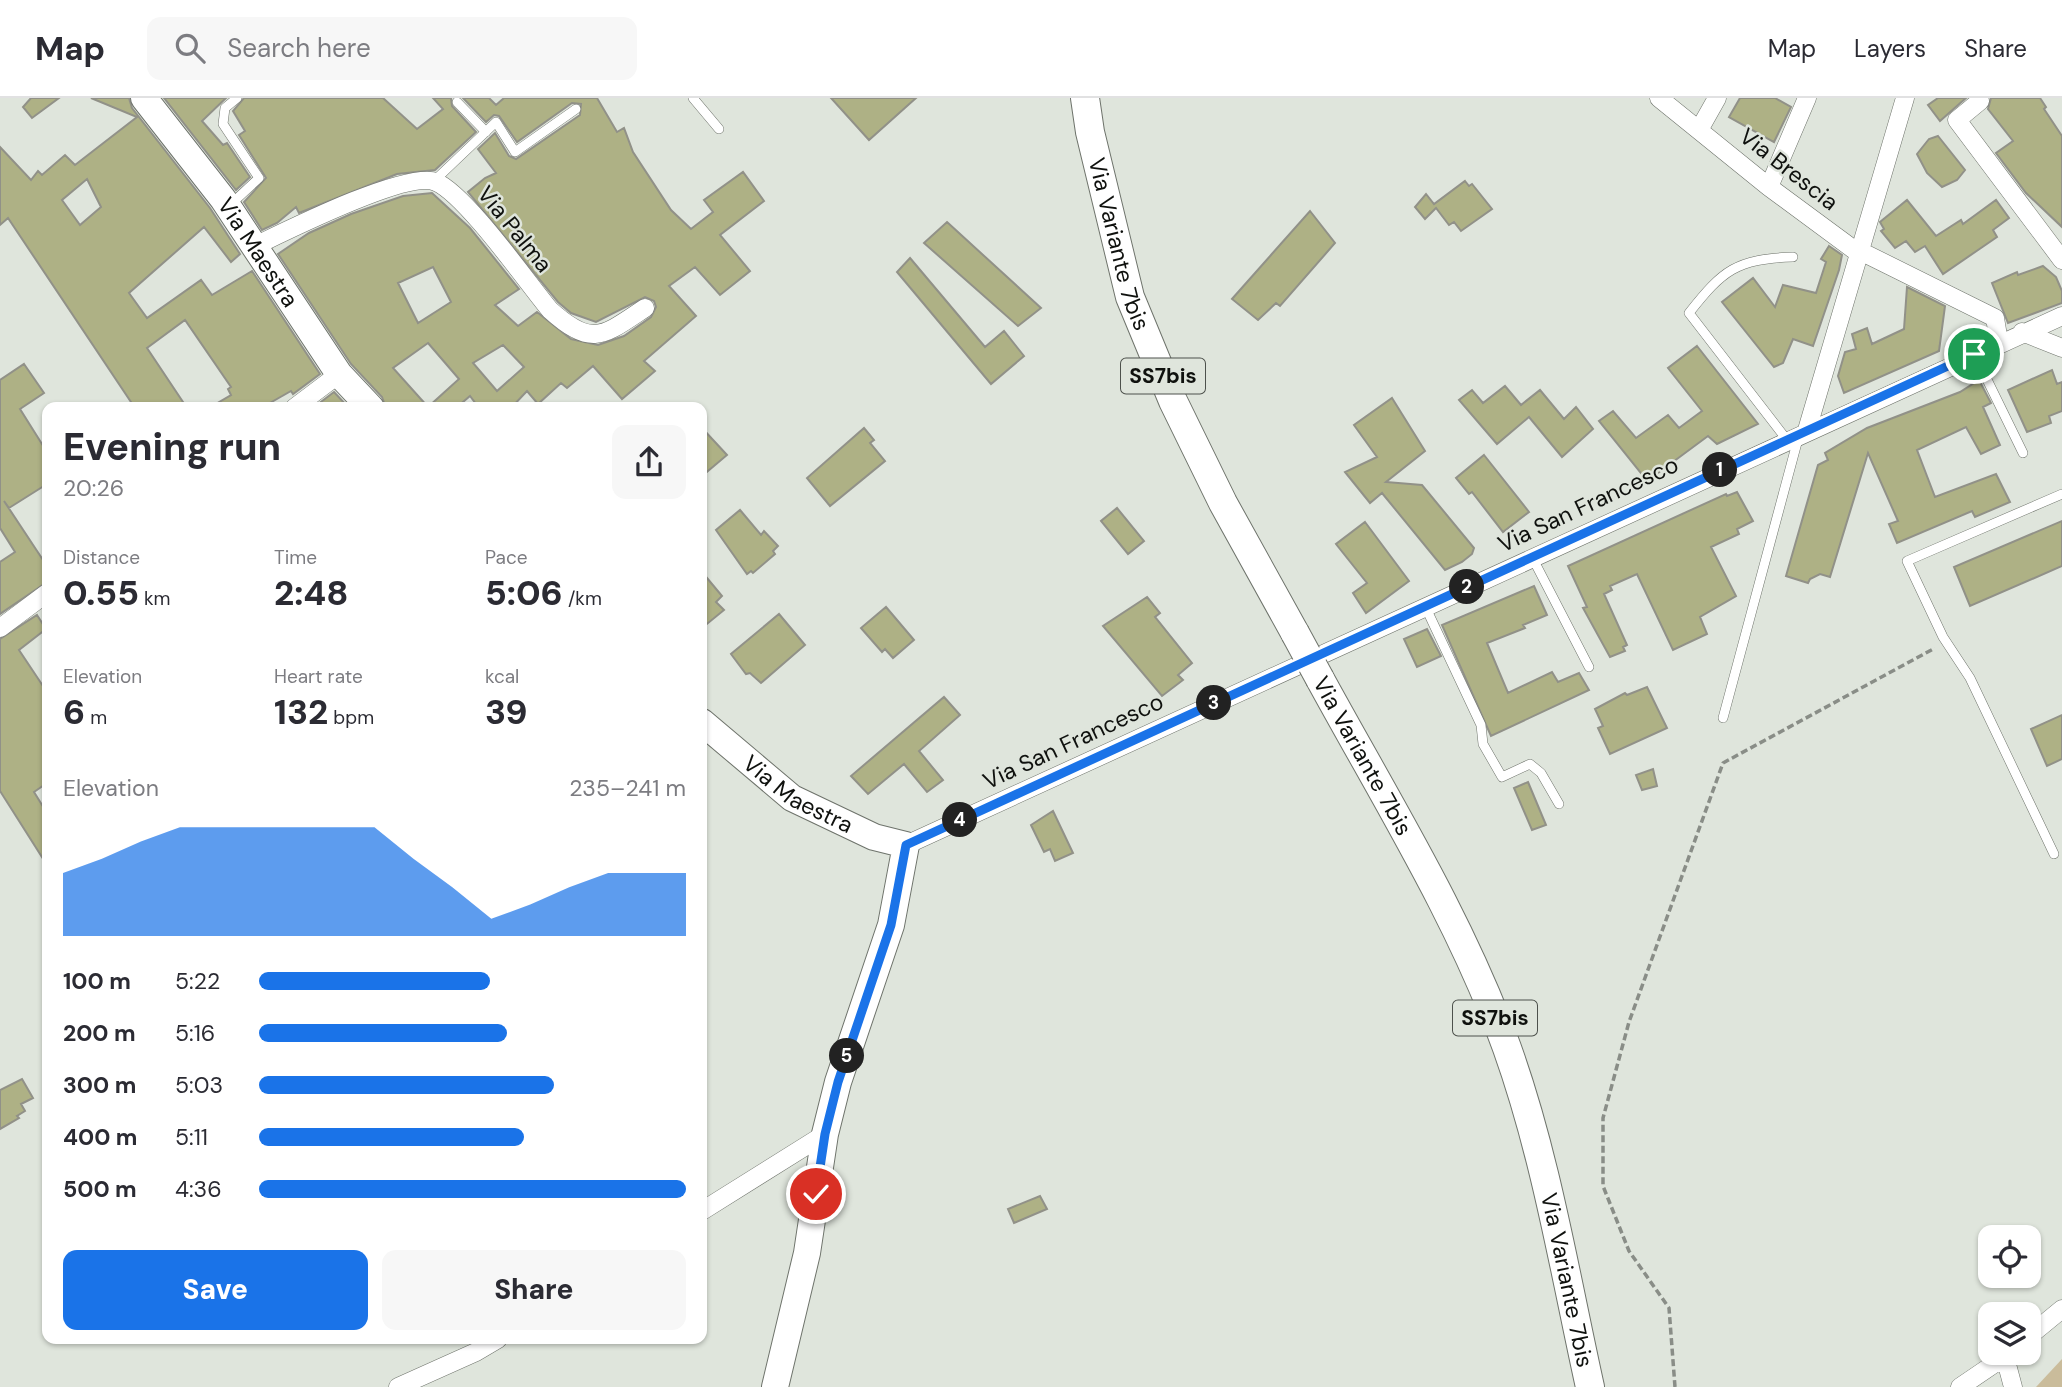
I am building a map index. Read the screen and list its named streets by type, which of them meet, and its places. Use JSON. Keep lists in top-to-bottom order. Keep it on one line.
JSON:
{"streets":{"main road":["Via Variante 7bis","SS7bis"],"street":["Via Brescia","Via Palma","Via Maestra","Via San Francesco"]},"crossings":[["Via Brescia","Via San Francesco"],["Via Maestra","Via San Francesco"]],"page":{"header":"Map","search":"Search here","nav":["Map","Layers","Share"],"heading":["Evening run","20:26"],"pins":["1","2","3","4","5"],"stats":[["Distance","0.55 km"],["Time","2:48"],["Pace","5:06 /km"],["Elevation","6 m"],["Heart rate","132 bpm"],["kcal","39"]],"chart":["Elevation","235–241 m"],"list":[{"name":"100 m","note":"5:22"},{"name":"200 m","note":"5:16"},{"name":"300 m","note":"5:03"},{"name":"400 m","note":"5:11"},{"name":"500 m","note":"4:36"}],"buttons":["Save","Share"]}}
